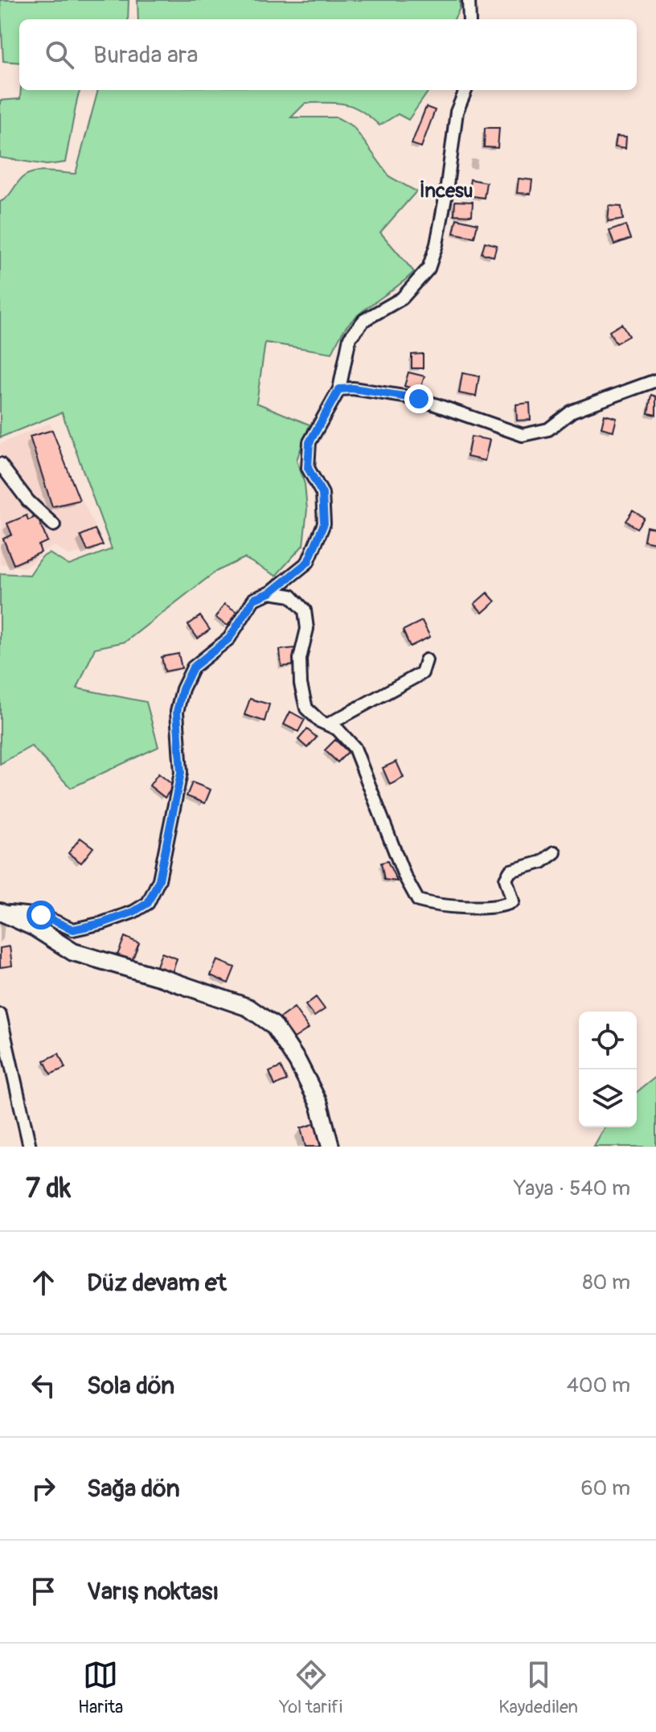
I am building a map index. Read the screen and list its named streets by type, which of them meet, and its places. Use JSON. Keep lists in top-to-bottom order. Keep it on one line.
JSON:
{"districts":["İncesu"],"page":{"search":"Burada ara","heading":["7 dk","Yaya · 540 m"],"list":[["Düz devam et","80 m"],["Sola dön","400 m"],["Sağa dön","60 m"],"Varış noktası"],"nav":["Harita","Yol tarifi","Kaydedilen"]}}
